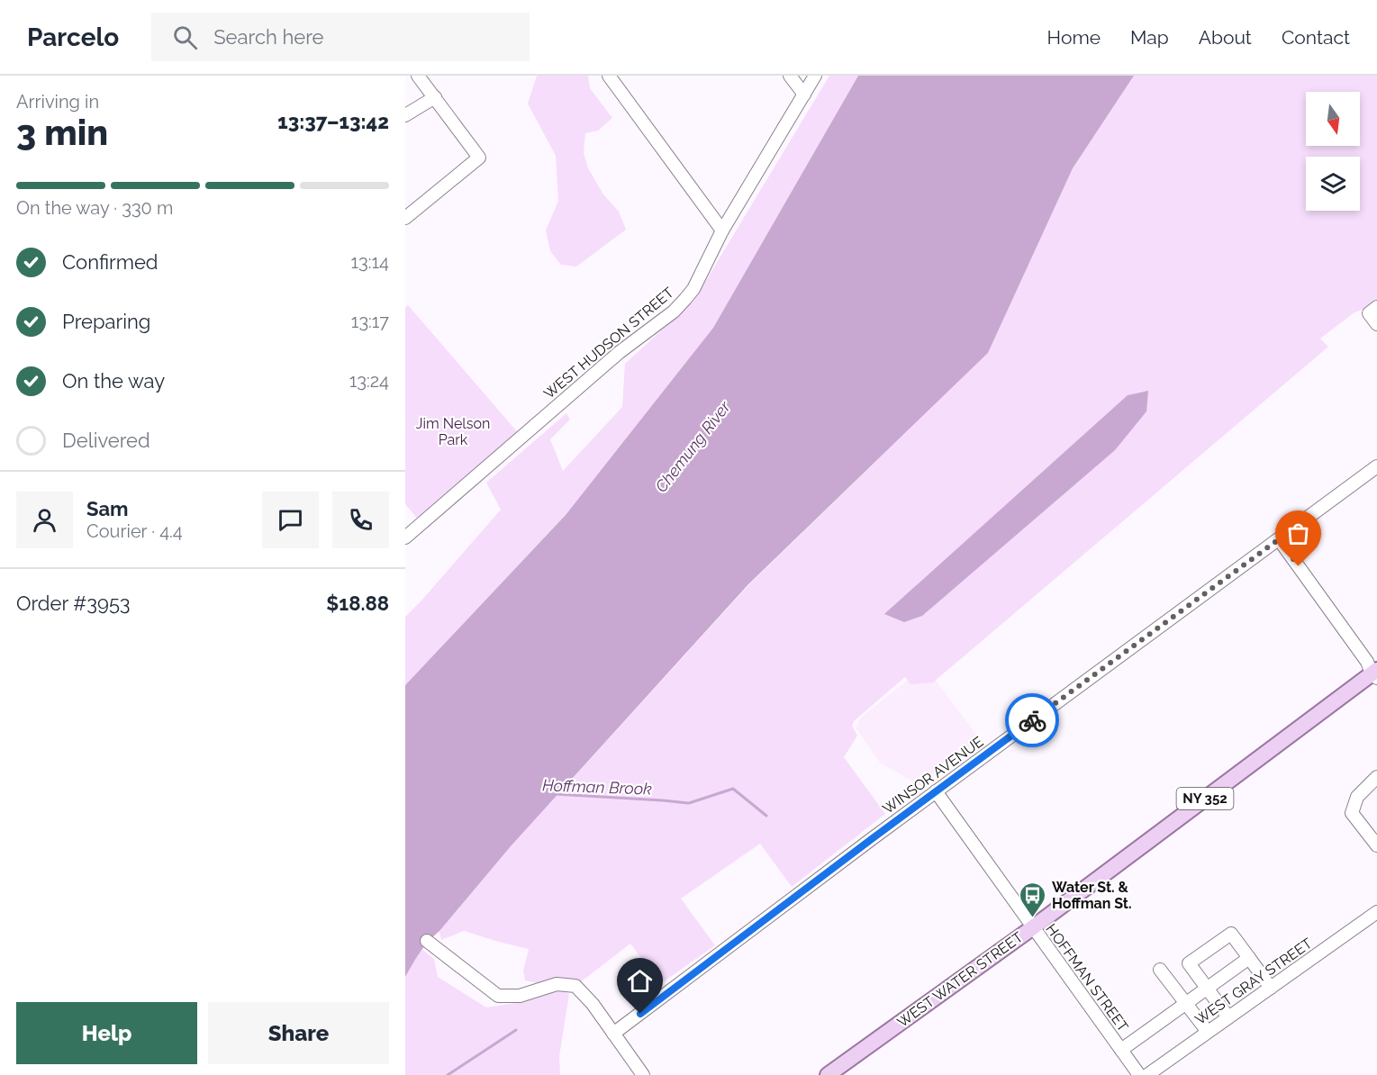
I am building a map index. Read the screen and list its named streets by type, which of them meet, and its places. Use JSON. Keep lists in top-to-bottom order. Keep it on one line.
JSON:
{"streets":{"main road":["NY 352","WEST WATER STREET"],"street":["WEST HUDSON STREET","WINSOR AVENUE","HOFFMAN STREET","WEST GRAY STREET"]},"crossings":[["WINSOR AVENUE","HOFFMAN STREET"],["HOFFMAN STREET","WEST WATER STREET"]],"water":["Chemung River","Hoffman Brook"],"parks":["Jim Nelson Park"],"places":{"bus stop":["Water St. & Hoffman St."]},"north":"bottom","page":{"header":"Parcelo","search":"Search here","nav":["Home","Map","About","Contact"],"heading":["3 min","Arriving in","13:37–13:42"],"panel":["Sam","Courier · 4.4","Order #3953","$18.88"],"bar":"On the way · 330 m","list":[["Confirmed","13:14"],["Preparing","13:17"],["On the way","13:24"],"Delivered"],"buttons":["Help","Share"]}}
